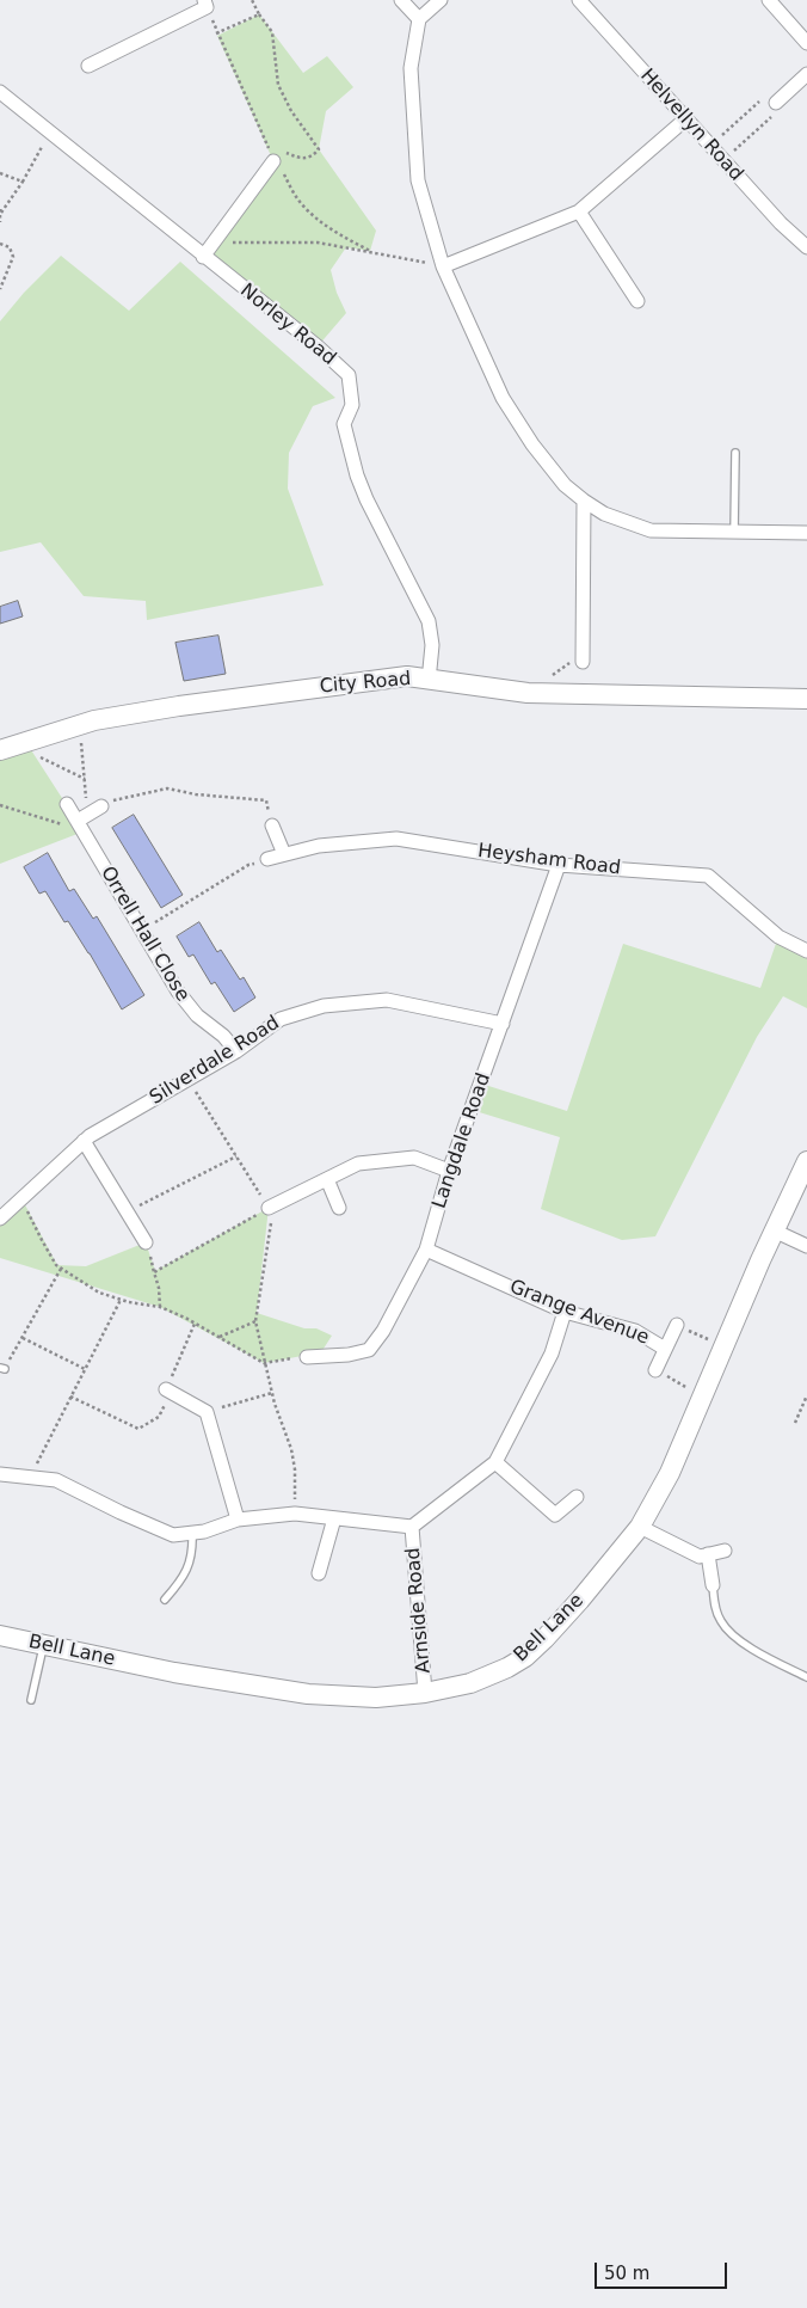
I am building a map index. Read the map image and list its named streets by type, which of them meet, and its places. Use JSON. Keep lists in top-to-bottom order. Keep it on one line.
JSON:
{"streets":{"street":["Helvellyn Road","Norley Road","City Road","Heysham Road","Orrell Hall Close","Silverdale Road","Langdale Road","Grange Avenue","Arnside Road","Bell Lane"]},"crossings":[["Norley Road","City Road"],["Heysham Road","Langdale Road"],["Orrell Hall Close","Silverdale Road"],["Silverdale Road","Langdale Road"],["Langdale Road","Grange Avenue"],["Arnside Road","Bell Lane"]],"scale_bar":"50 m"}
